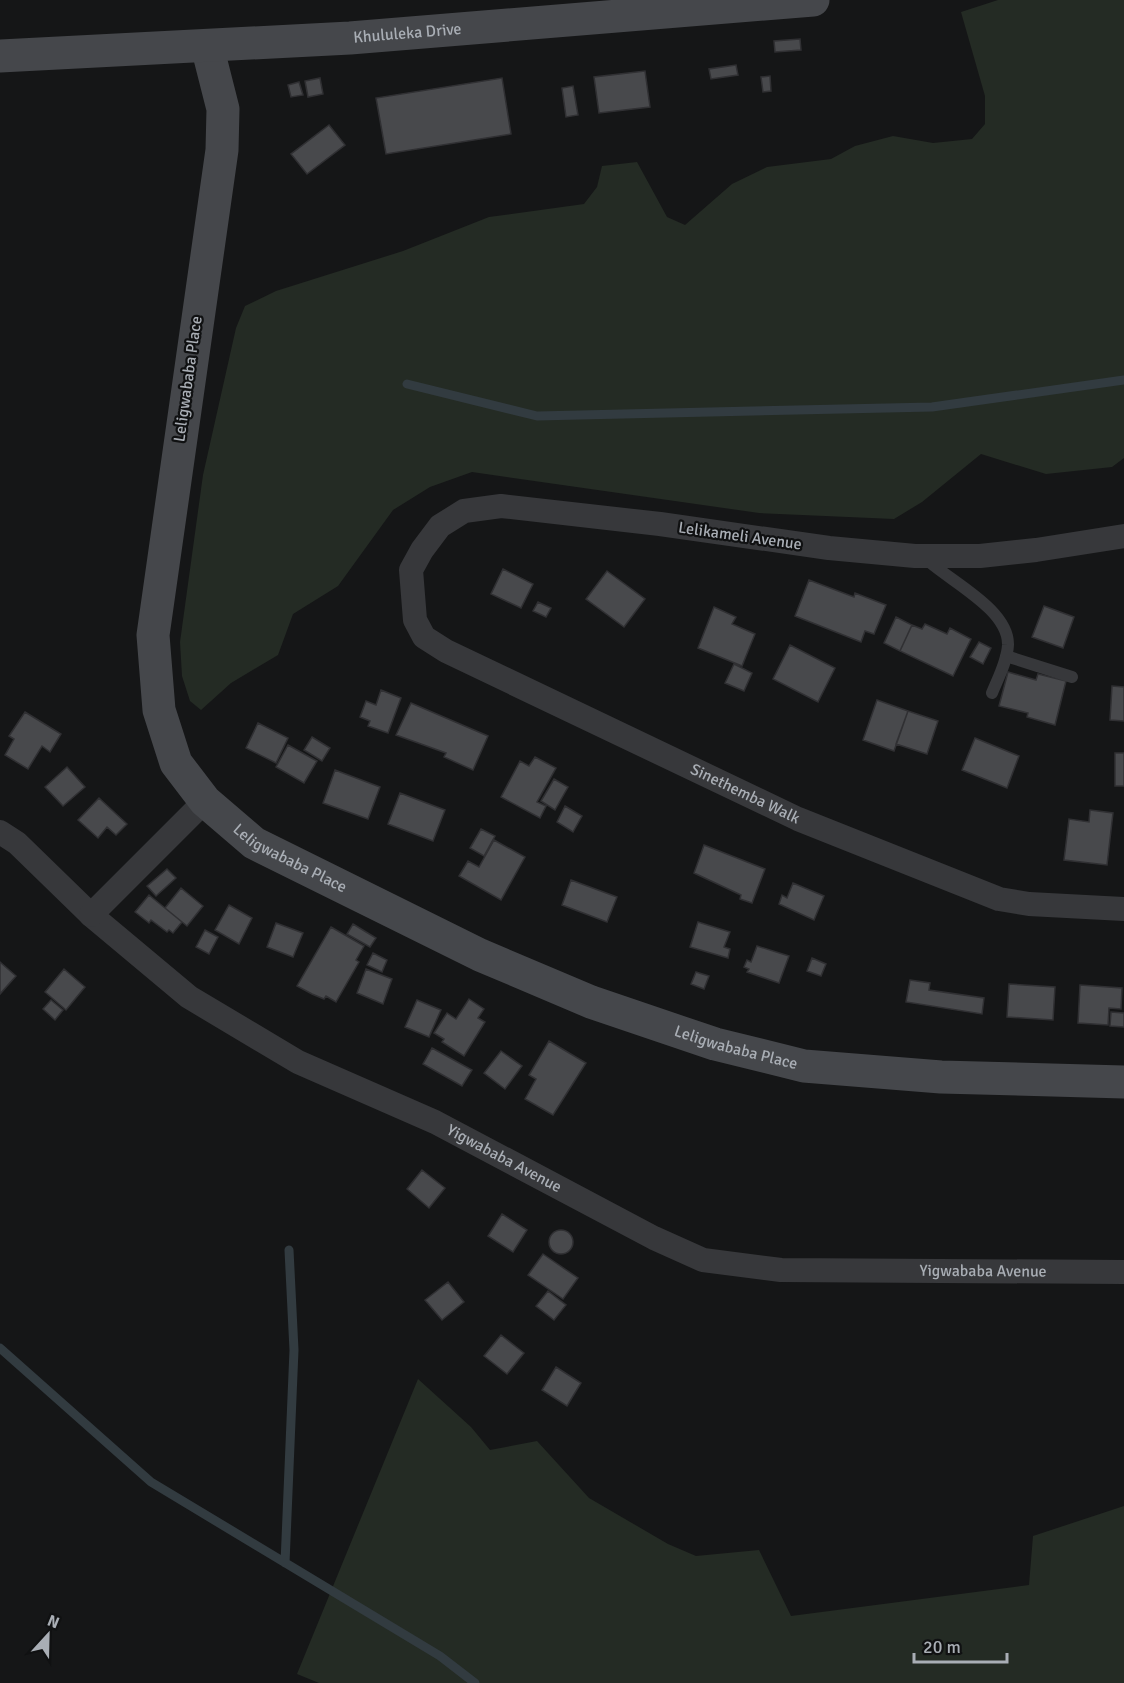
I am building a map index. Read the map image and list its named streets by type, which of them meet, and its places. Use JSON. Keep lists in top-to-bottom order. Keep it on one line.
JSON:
{"streets":{"street":["Khululeka Drive","Leligwababa Place","Lelikameli Avenue","Sinethemba Walk","Yigwababa Avenue"]},"crossings":[["Khululeka Drive","Leligwababa Place"],["Lelikameli Avenue","Sinethemba Walk"]],"scale_bar":"20 m","north":"top"}
